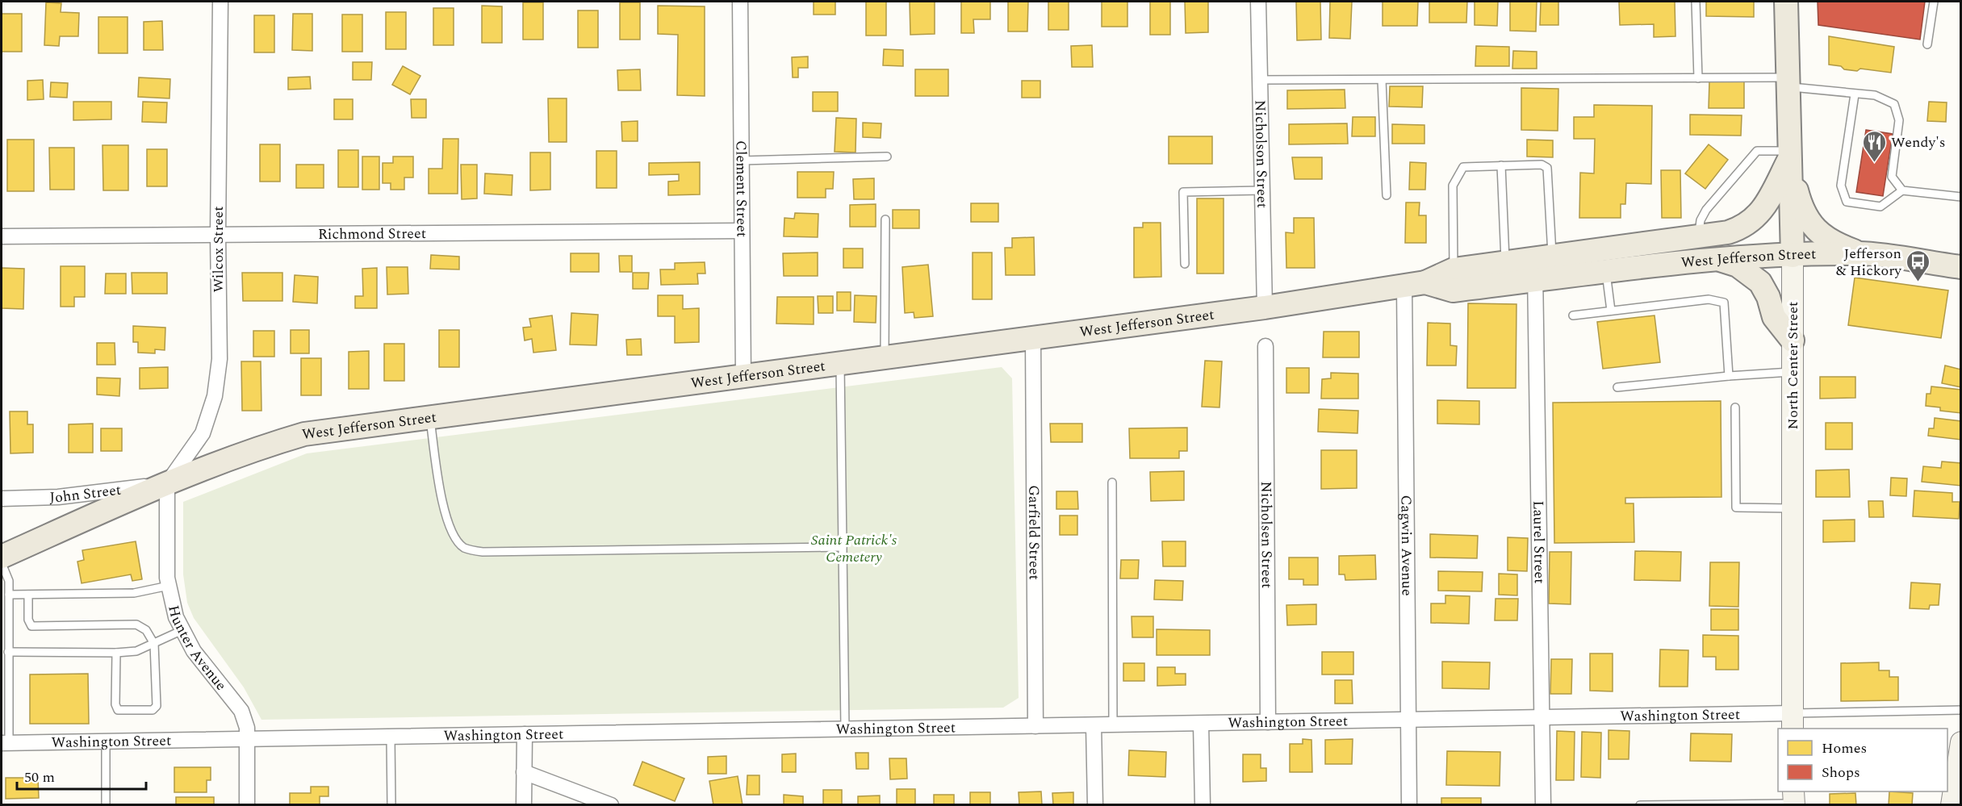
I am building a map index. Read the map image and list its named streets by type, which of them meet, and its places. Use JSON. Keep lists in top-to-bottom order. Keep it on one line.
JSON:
{"streets":{"main road":["West Jefferson Street","North Center Street"],"street":["Nicholson Street","Clement Street","Richmond Street","Wilcox Street","John Street","Garfield Street","Nicholsen Street","Laurel Street","Cagwin Avenue","Hunter Avenue","Washington Street"]},"crossings":[["Nicholson Street","West Jefferson Street"],["Clement Street","Richmond Street"],["Clement Street","West Jefferson Street"],["Richmond Street","Wilcox Street"],["Wilcox Street","West Jefferson Street"],["Wilcox Street","John Street"],["Wilcox Street","Hunter Avenue"],["West Jefferson Street","North Center Street"],["West Jefferson Street","John Street"],["West Jefferson Street","Garfield Street"],["West Jefferson Street","Laurel Street"],["West Jefferson Street","Cagwin Avenue"],["West Jefferson Street","Hunter Avenue"],["North Center Street","Washington Street"],["John Street","Hunter Avenue"],["Garfield Street","Washington Street"],["Nicholsen Street","Washington Street"],["Laurel Street","Washington Street"],["Cagwin Avenue","Washington Street"],["Hunter Avenue","Washington Street"]],"parks":["Saint Patrick's Cemetery"],"places":{"restaurant":["Wendy's"],"bus stop":["Jefferson & Hickory"]},"legend":["Homes","Shops"],"scale_bar":"50 m"}
